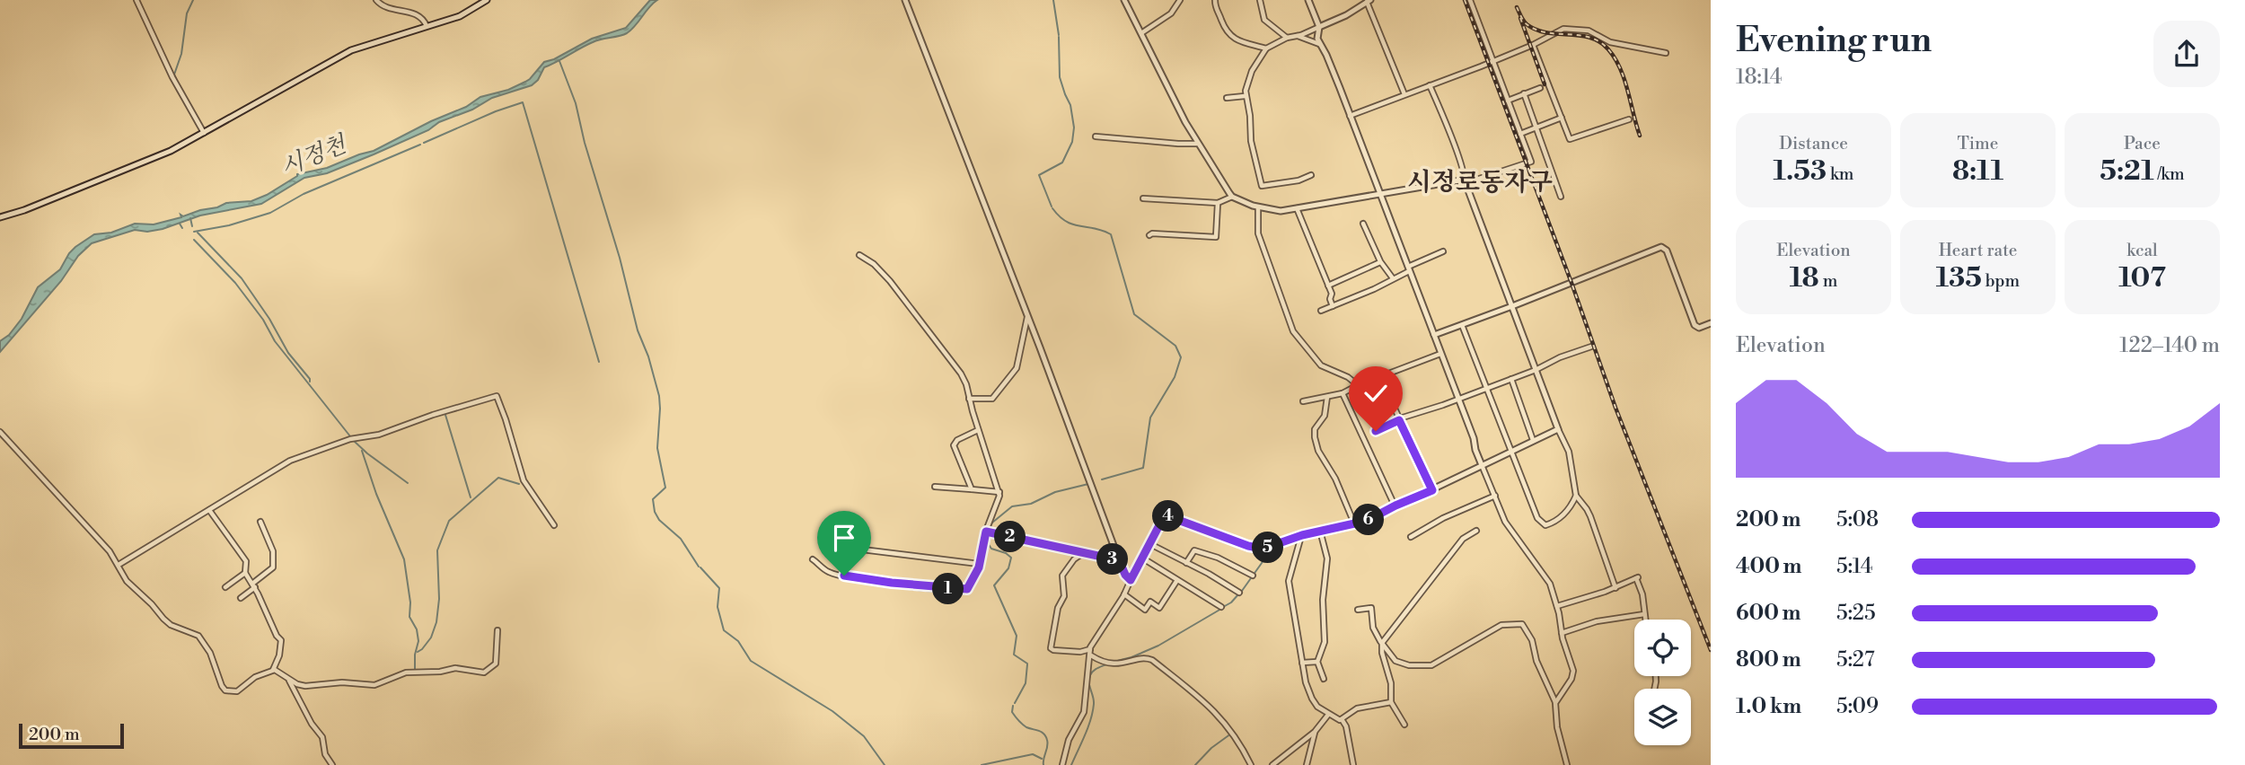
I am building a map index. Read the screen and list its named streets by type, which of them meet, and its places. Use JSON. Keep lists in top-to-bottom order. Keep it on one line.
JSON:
{"districts":["시정로동자구"],"water":["시정천"],"scale_bar":"200 m","page":{"heading":["Evening run","18:14"],"stats":[["Distance","1.53 km"],["Time","8:11"],["Pace","5:21 /km"],["Elevation","18 m"],["Heart rate","135 bpm"],["kcal","107"]],"chart":["Elevation","122–140 m"],"list":[{"name":"200 m","note":"5:08"},{"name":"400 m","note":"5:14"},{"name":"600 m","note":"5:25"},{"name":"800 m","note":"5:27"},{"name":"1.0 km","note":"5:09"}],"pins":["4","6","2","5","3","1"],"scale":"200 m"}}
